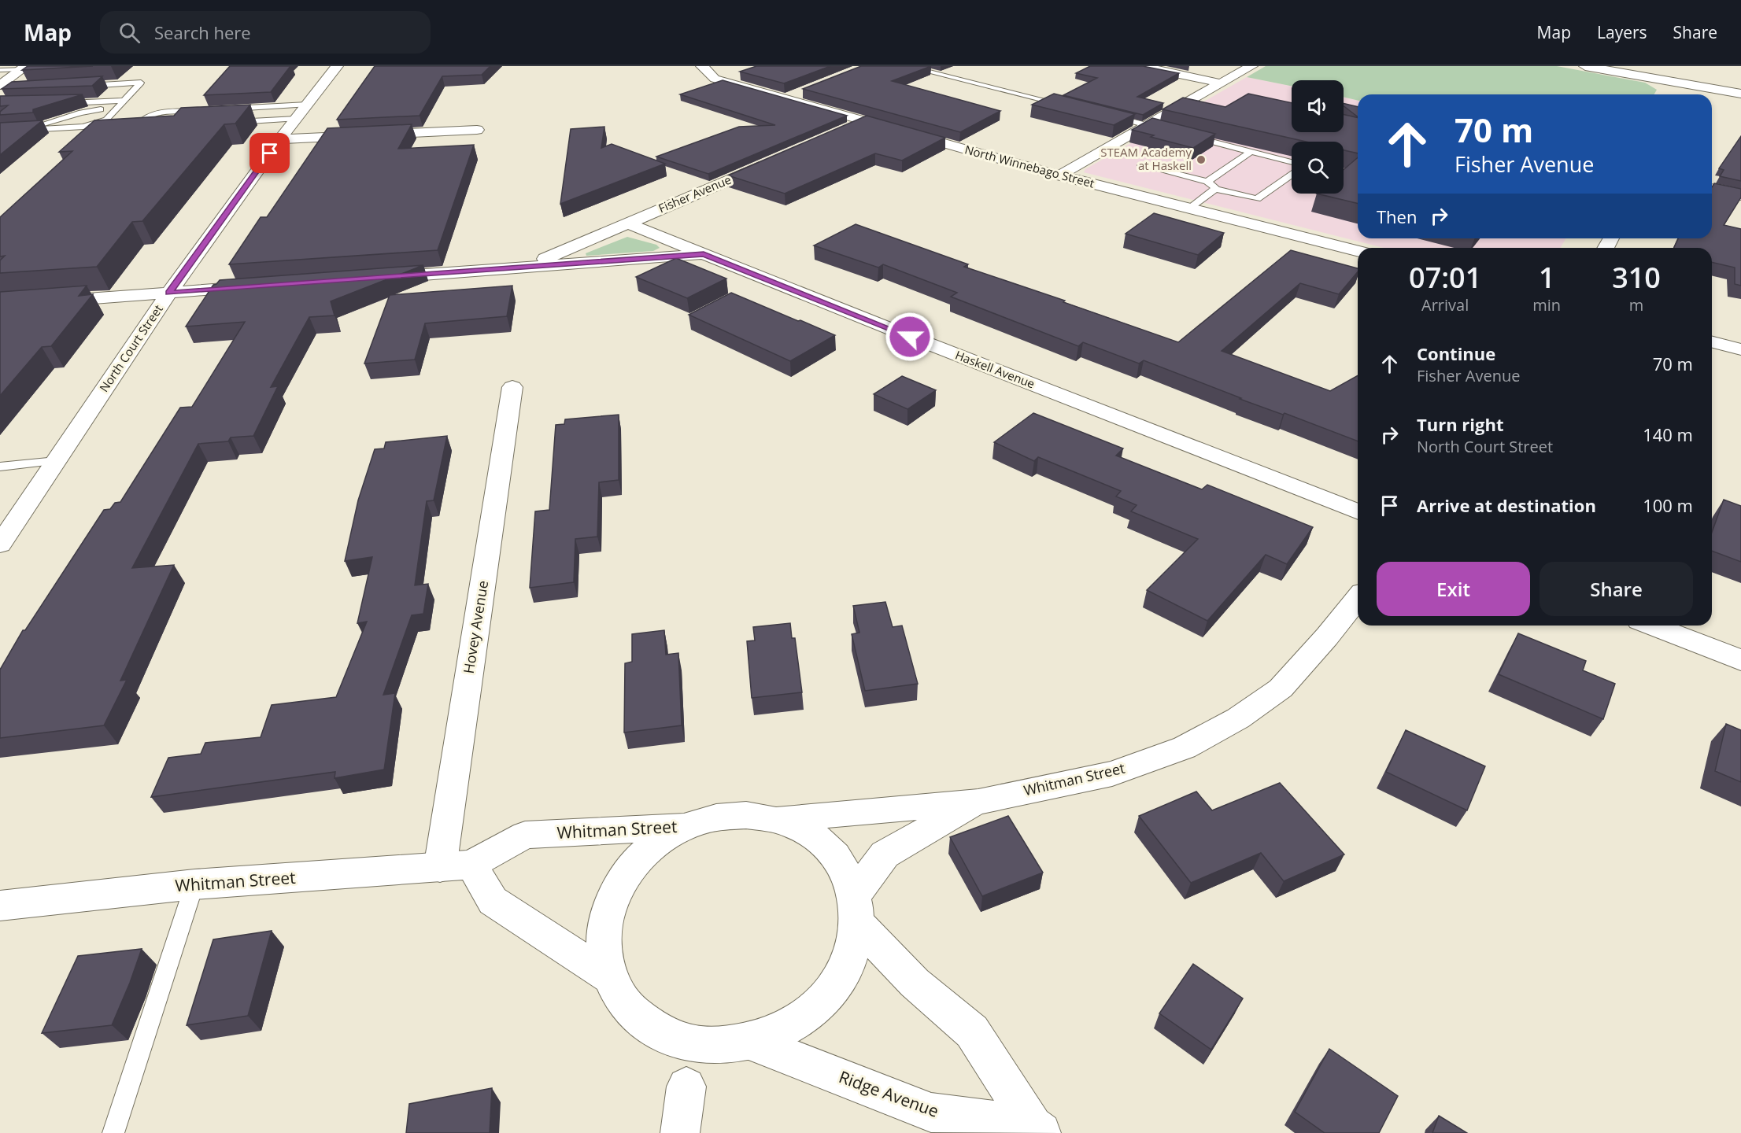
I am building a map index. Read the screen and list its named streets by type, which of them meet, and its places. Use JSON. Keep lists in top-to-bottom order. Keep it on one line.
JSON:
{"streets":{"street":["North Winnebago Street","Fisher Avenue","North Court Street","Haskell Avenue","Hovey Avenue","Whitman Street","Ridge Avenue"]},"crossings":[["Fisher Avenue","Haskell Avenue"],["Hovey Avenue","Whitman Street"],["Whitman Street","Ridge Avenue"]],"places":["STEAM Academy at Haskell"],"page":{"header":"Map","search":"Search here","nav":["Map","Layers","Share"],"turn":["70 m","Fisher Avenue"],"then":"Then","eta":["07:01","Arrival","1","min","310","m"],"list":[{"name":"Continue","note":"Fisher Avenue","value":"70 m"},{"name":"Turn right","note":"North Court Street","value":"140 m"},{"name":"Arrive at destination","value":"100 m"}],"buttons":["Exit","Share"]}}
